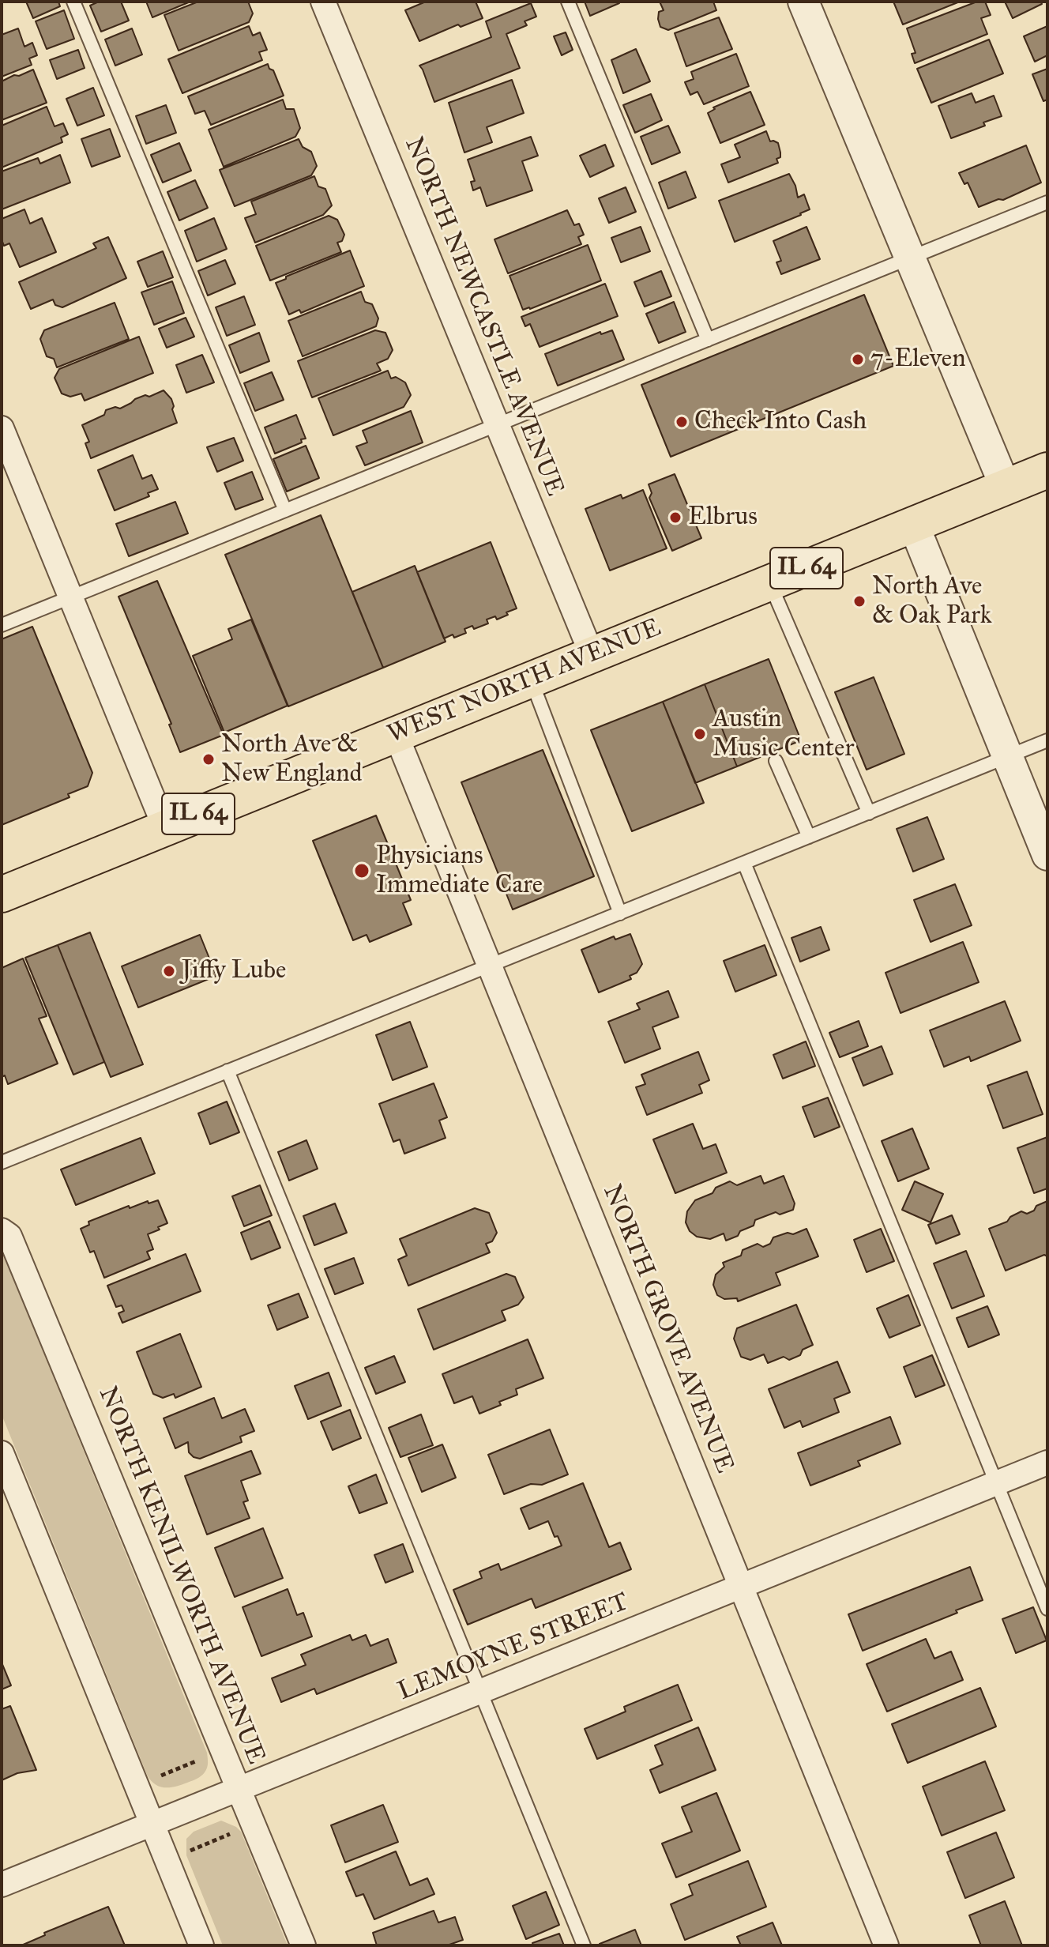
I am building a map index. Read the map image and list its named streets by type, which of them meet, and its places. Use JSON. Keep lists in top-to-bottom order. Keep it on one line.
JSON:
{"streets":{"main road":["IL 64","WEST NORTH AVENUE"],"street":["NORTH NEWCASTLE AVENUE","NORTH GROVE AVENUE","NORTH KENILWORTH AVENUE","LEMOYNE STREET"]},"crossings":[["NORTH NEWCASTLE AVENUE","WEST NORTH AVENUE"],["WEST NORTH AVENUE","NORTH GROVE AVENUE"],["NORTH GROVE AVENUE","LEMOYNE STREET"],["NORTH KENILWORTH AVENUE","LEMOYNE STREET"]],"places":["7-Eleven","Check Into Cash","Elbrus","North Ave & Oak Park","Austin Music Center","North Ave & New England","Physicians Immediate Care","Jiffy Lube"]}
